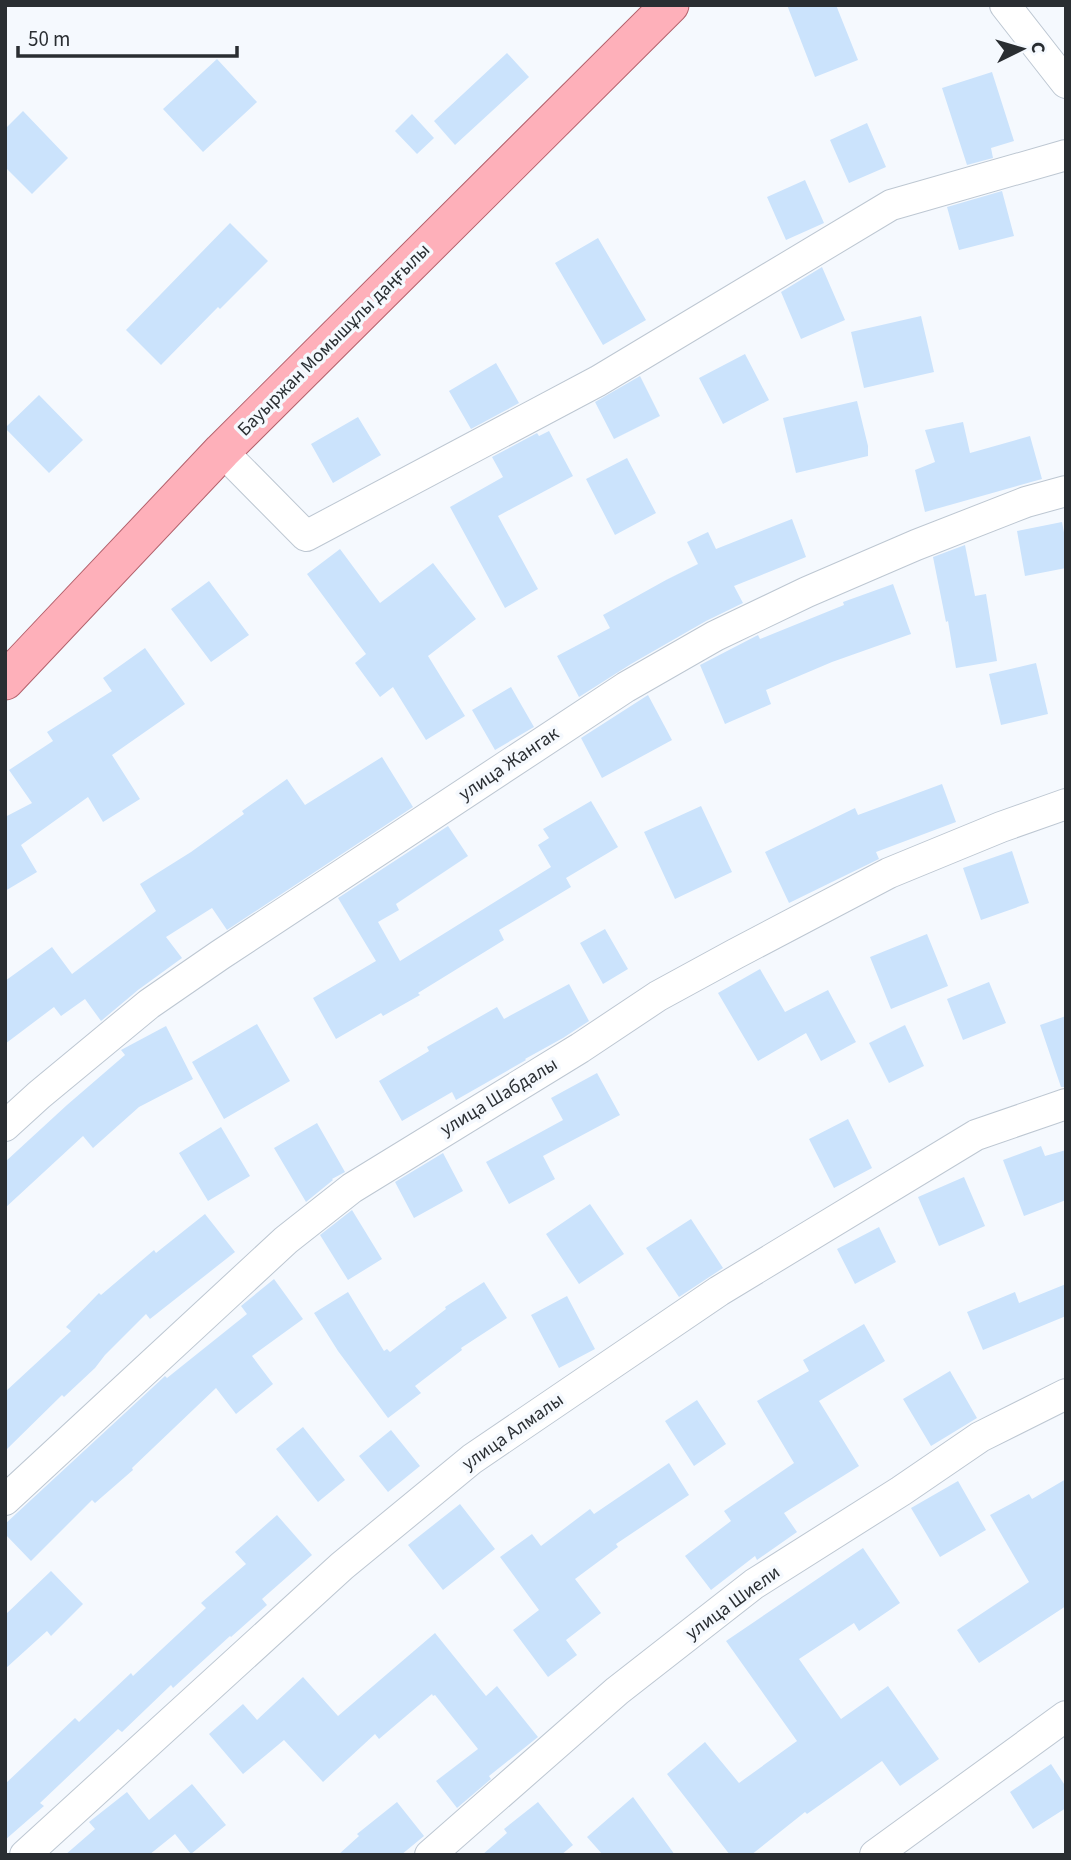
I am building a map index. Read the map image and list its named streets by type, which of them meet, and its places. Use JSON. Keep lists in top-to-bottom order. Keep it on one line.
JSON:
{"streets":{"main road":["Бауыржан Момышұлы даңғылы"],"street":["улица Жангак","улица Шабдалы","улица Алмалы","улица Шиели"]},"scale_bar":"50 m","north":"right"}
